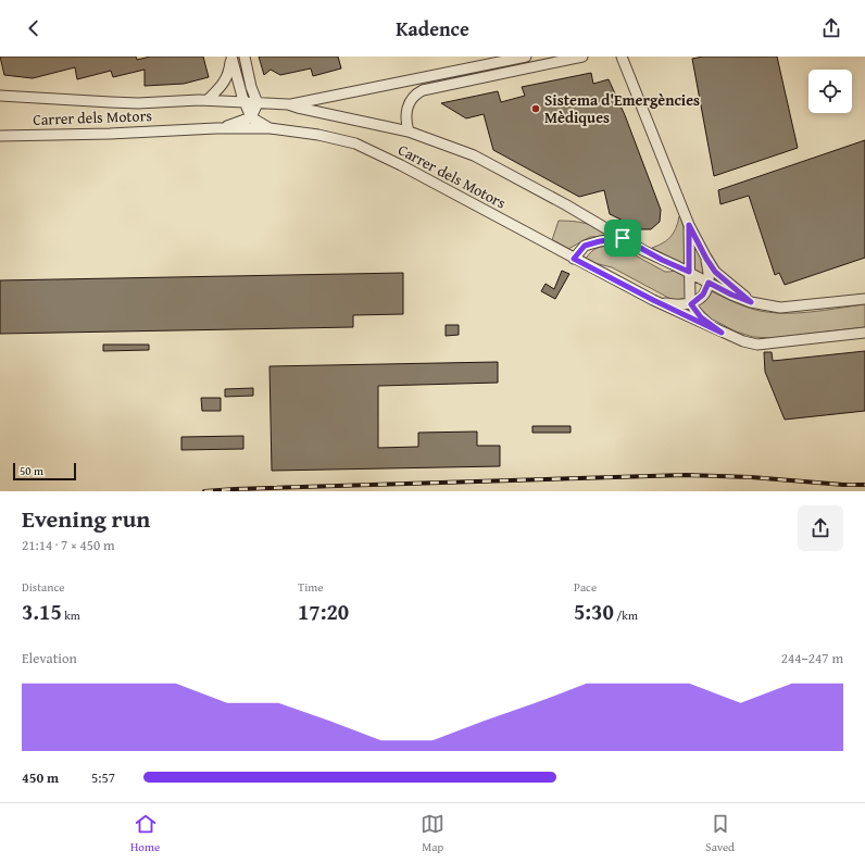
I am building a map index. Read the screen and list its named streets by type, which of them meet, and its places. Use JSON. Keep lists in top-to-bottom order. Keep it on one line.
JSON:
{"streets":{"street":["Carrer dels Motors"]},"places":["Sistema d'Emergències Mèdiques"],"scale_bar":"50 m","page":{"header":"Kadence","scale":"50 m","heading":["Evening run","21:14 · 7 × 450 m"],"stats":[["Distance","3.15 km"],["Time","17:20"],["Pace","5:30 /km"]],"chart":["Elevation","244–247 m"],"list":[{"name":"450 m","note":"5:57"}],"tabs":["Home","Map","Saved"]}}
